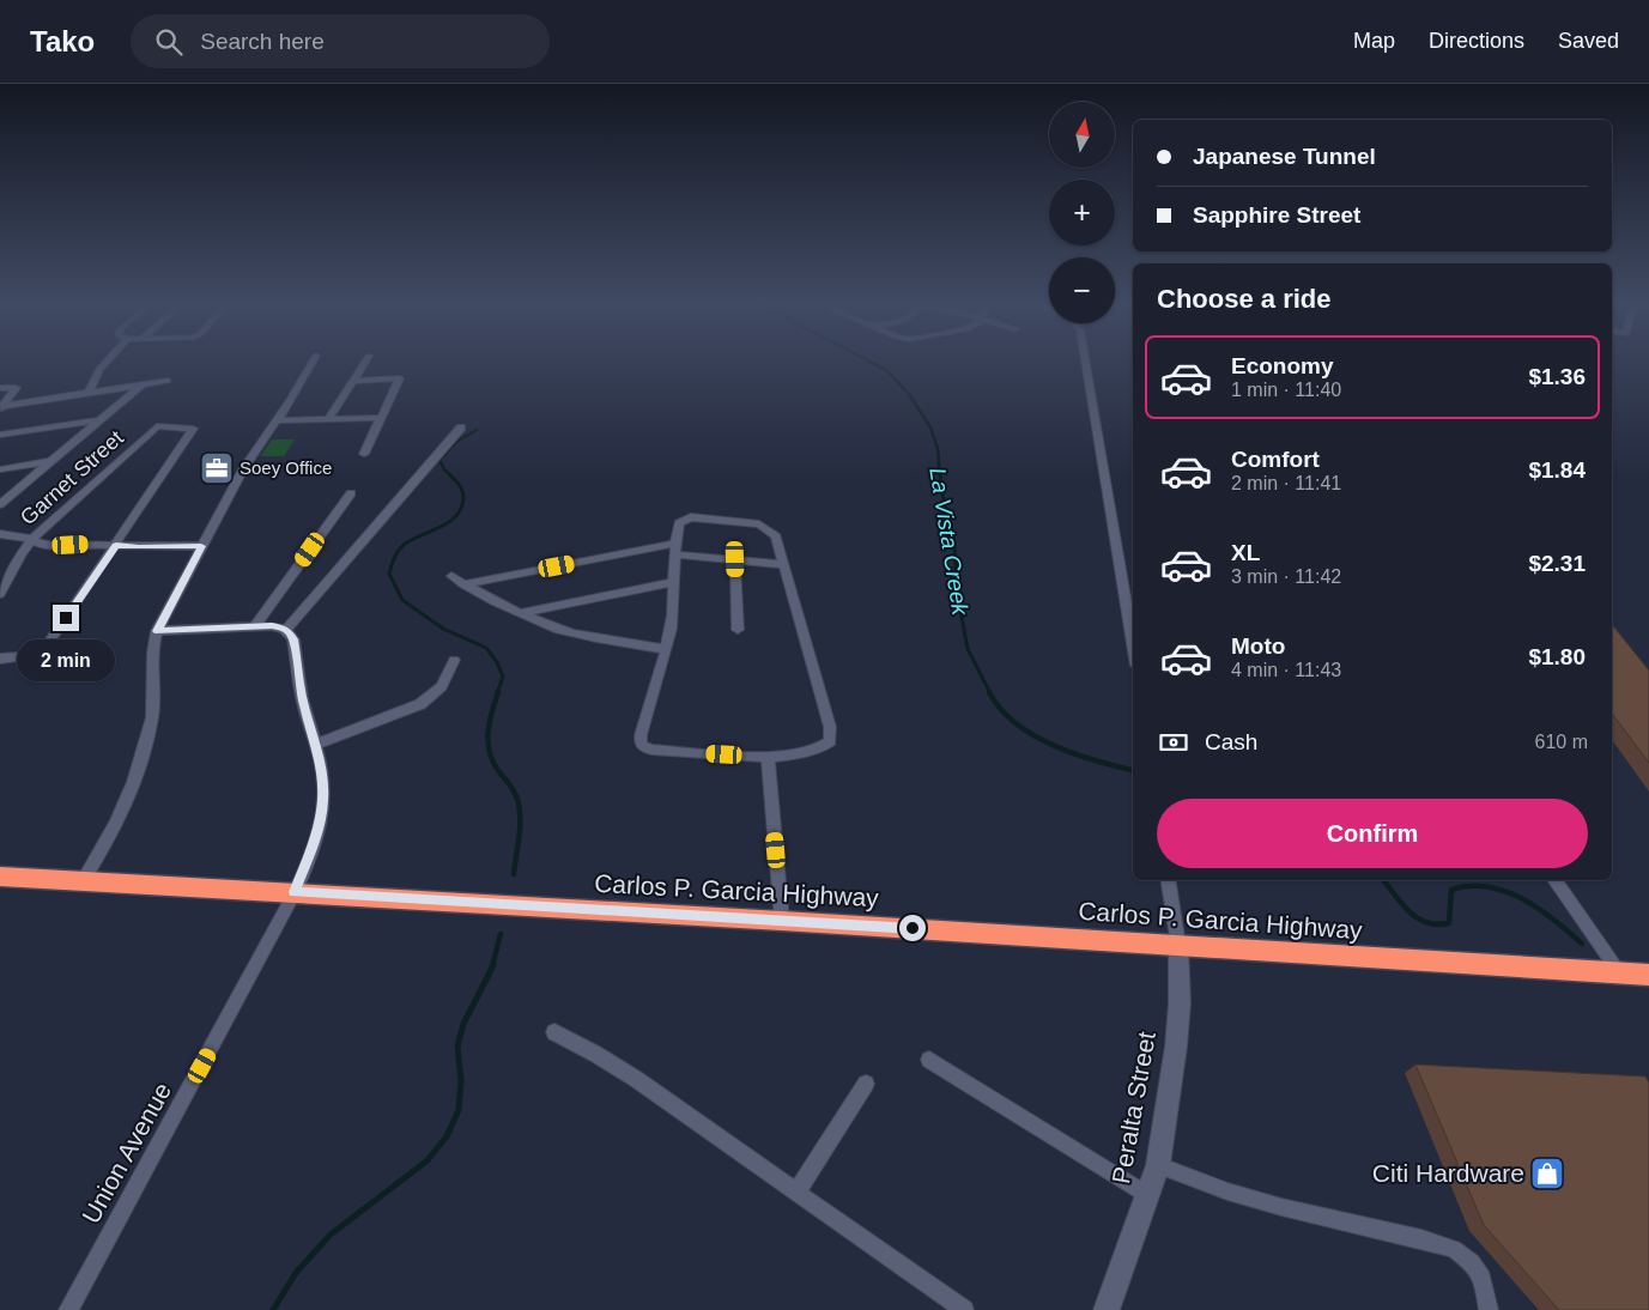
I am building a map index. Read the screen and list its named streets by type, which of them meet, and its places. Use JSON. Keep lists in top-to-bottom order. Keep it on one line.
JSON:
{"streets":{"highway":["Carlos P. Garcia Highway"],"street":["Garnet Street","Peralta Street","Union Avenue"]},"crossings":[["Carlos P. Garcia Highway","Peralta Street"],["Carlos P. Garcia Highway","Union Avenue"]],"water":["La Vista Creek"],"places":{"office":["Soey Office"],"shop":["Citi Hardware"]},"north":"top","page":{"header":"Tako","search":"Search here","nav":["Map","Directions","Saved"],"map_buttons":["+","−"],"banner":["Japanese Tunnel","Sapphire Street"],"heading":"Choose a ride","list":[{"name":"Economy","note":"1 min · 11:40","value":"$1.36"},{"name":"Comfort","note":"2 min · 11:41","value":"$1.84"},{"name":"XL","note":"3 min · 11:42","value":"$2.31"},{"name":"Moto","note":"4 min · 11:43","value":"$1.80"}],"bubble":"2 min","pay":["Cash","610 m"],"buttons":"Confirm"}}
